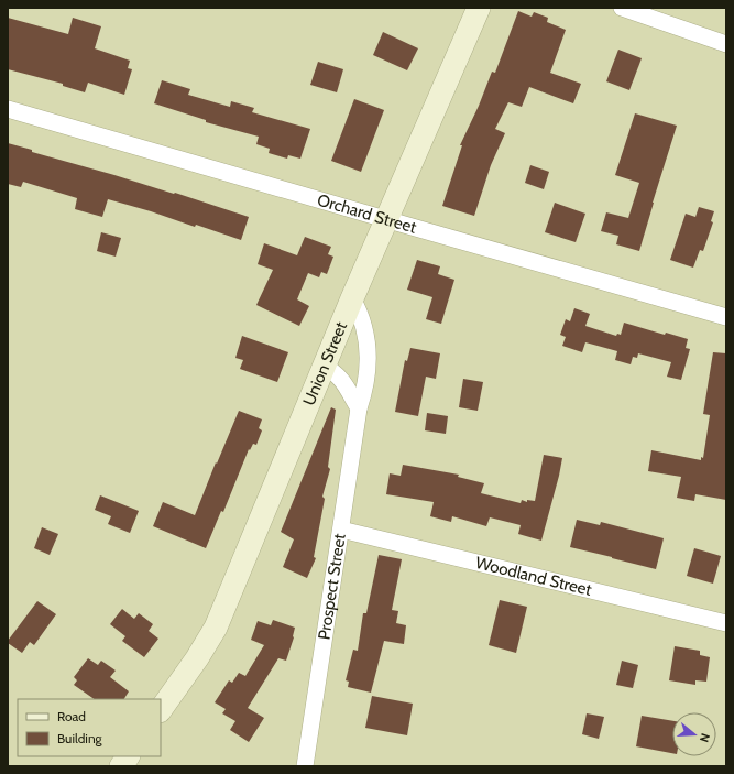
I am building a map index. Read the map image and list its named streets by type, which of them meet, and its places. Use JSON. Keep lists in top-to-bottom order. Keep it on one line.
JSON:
{"streets":{"main road":["Union Street"],"street":["Orchard Street","Woodland Street","Prospect Street"]},"crossings":[["Orchard Street","Union Street"],["Union Street","Prospect Street"],["Woodland Street","Prospect Street"]],"legend":["Road","Building"],"north":"right"}
